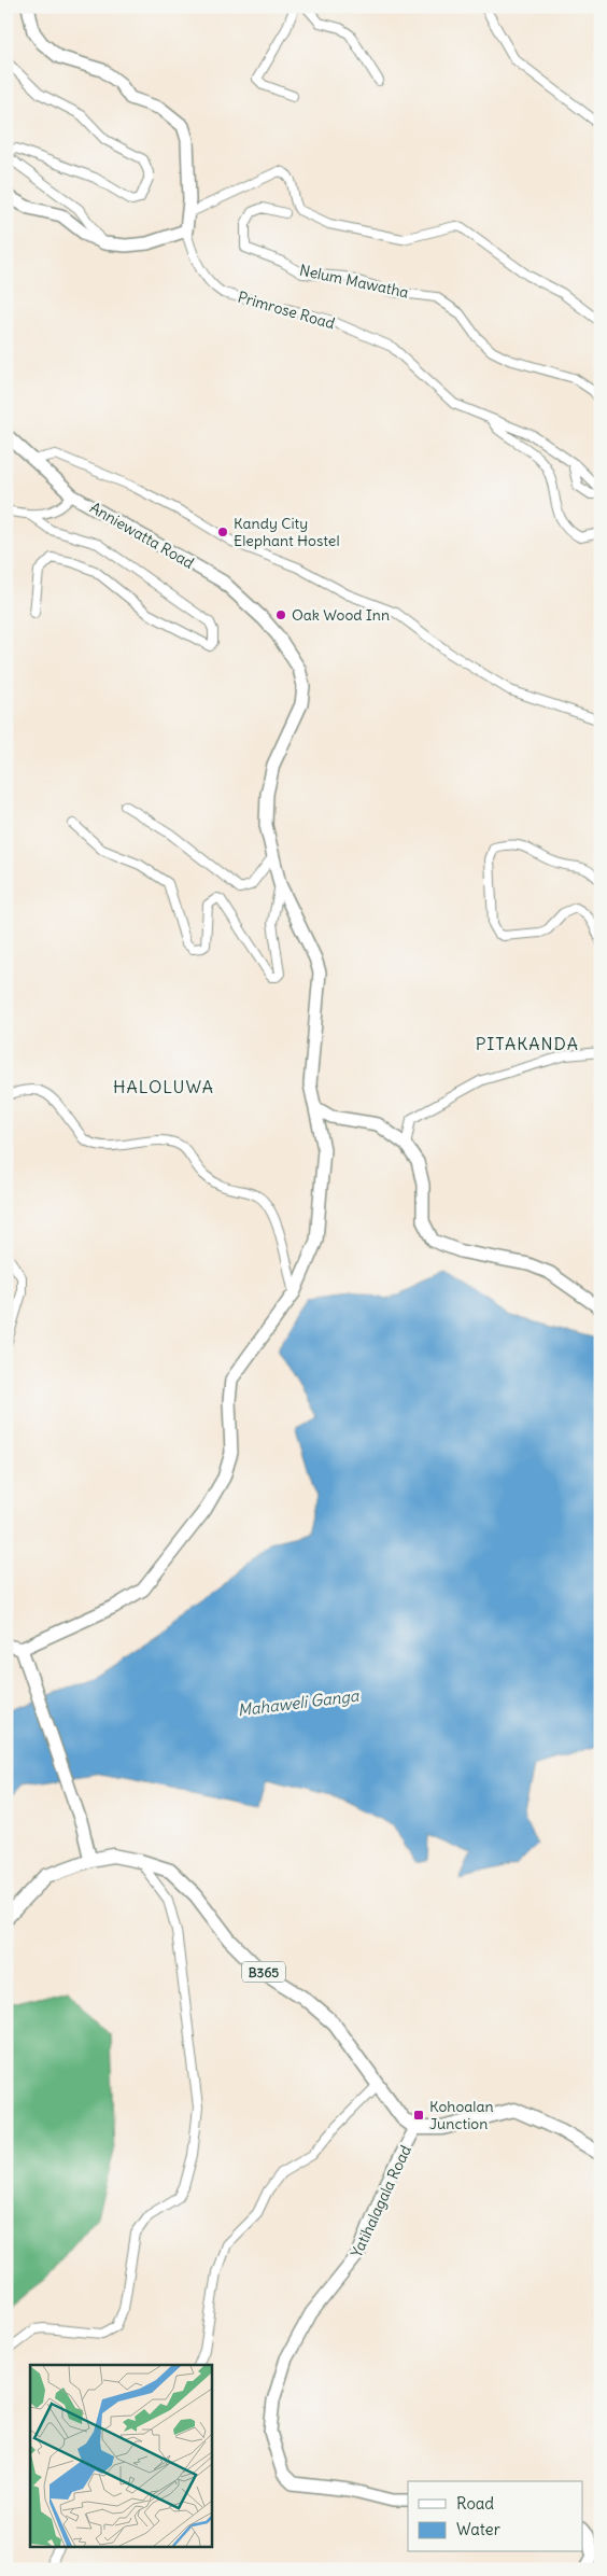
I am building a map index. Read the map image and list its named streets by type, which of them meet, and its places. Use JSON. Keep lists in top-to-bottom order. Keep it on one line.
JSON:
{"streets":{"main road":["B365"],"street":["Nelum Mawatha","Primrose Road","Anniewatta Road","Yatihalagala Road"]},"crossings":[["B365","Yatihalagala Road"]],"districts":["PITAKANDA","HALOLUWA"],"water":["Mahaweli Ganga"],"places":{"other":["Kandy City Elephant Hostel","Oak Wood Inn"],"transit":["Kohoalan Junction"]},"legend":["Road","Water"]}
